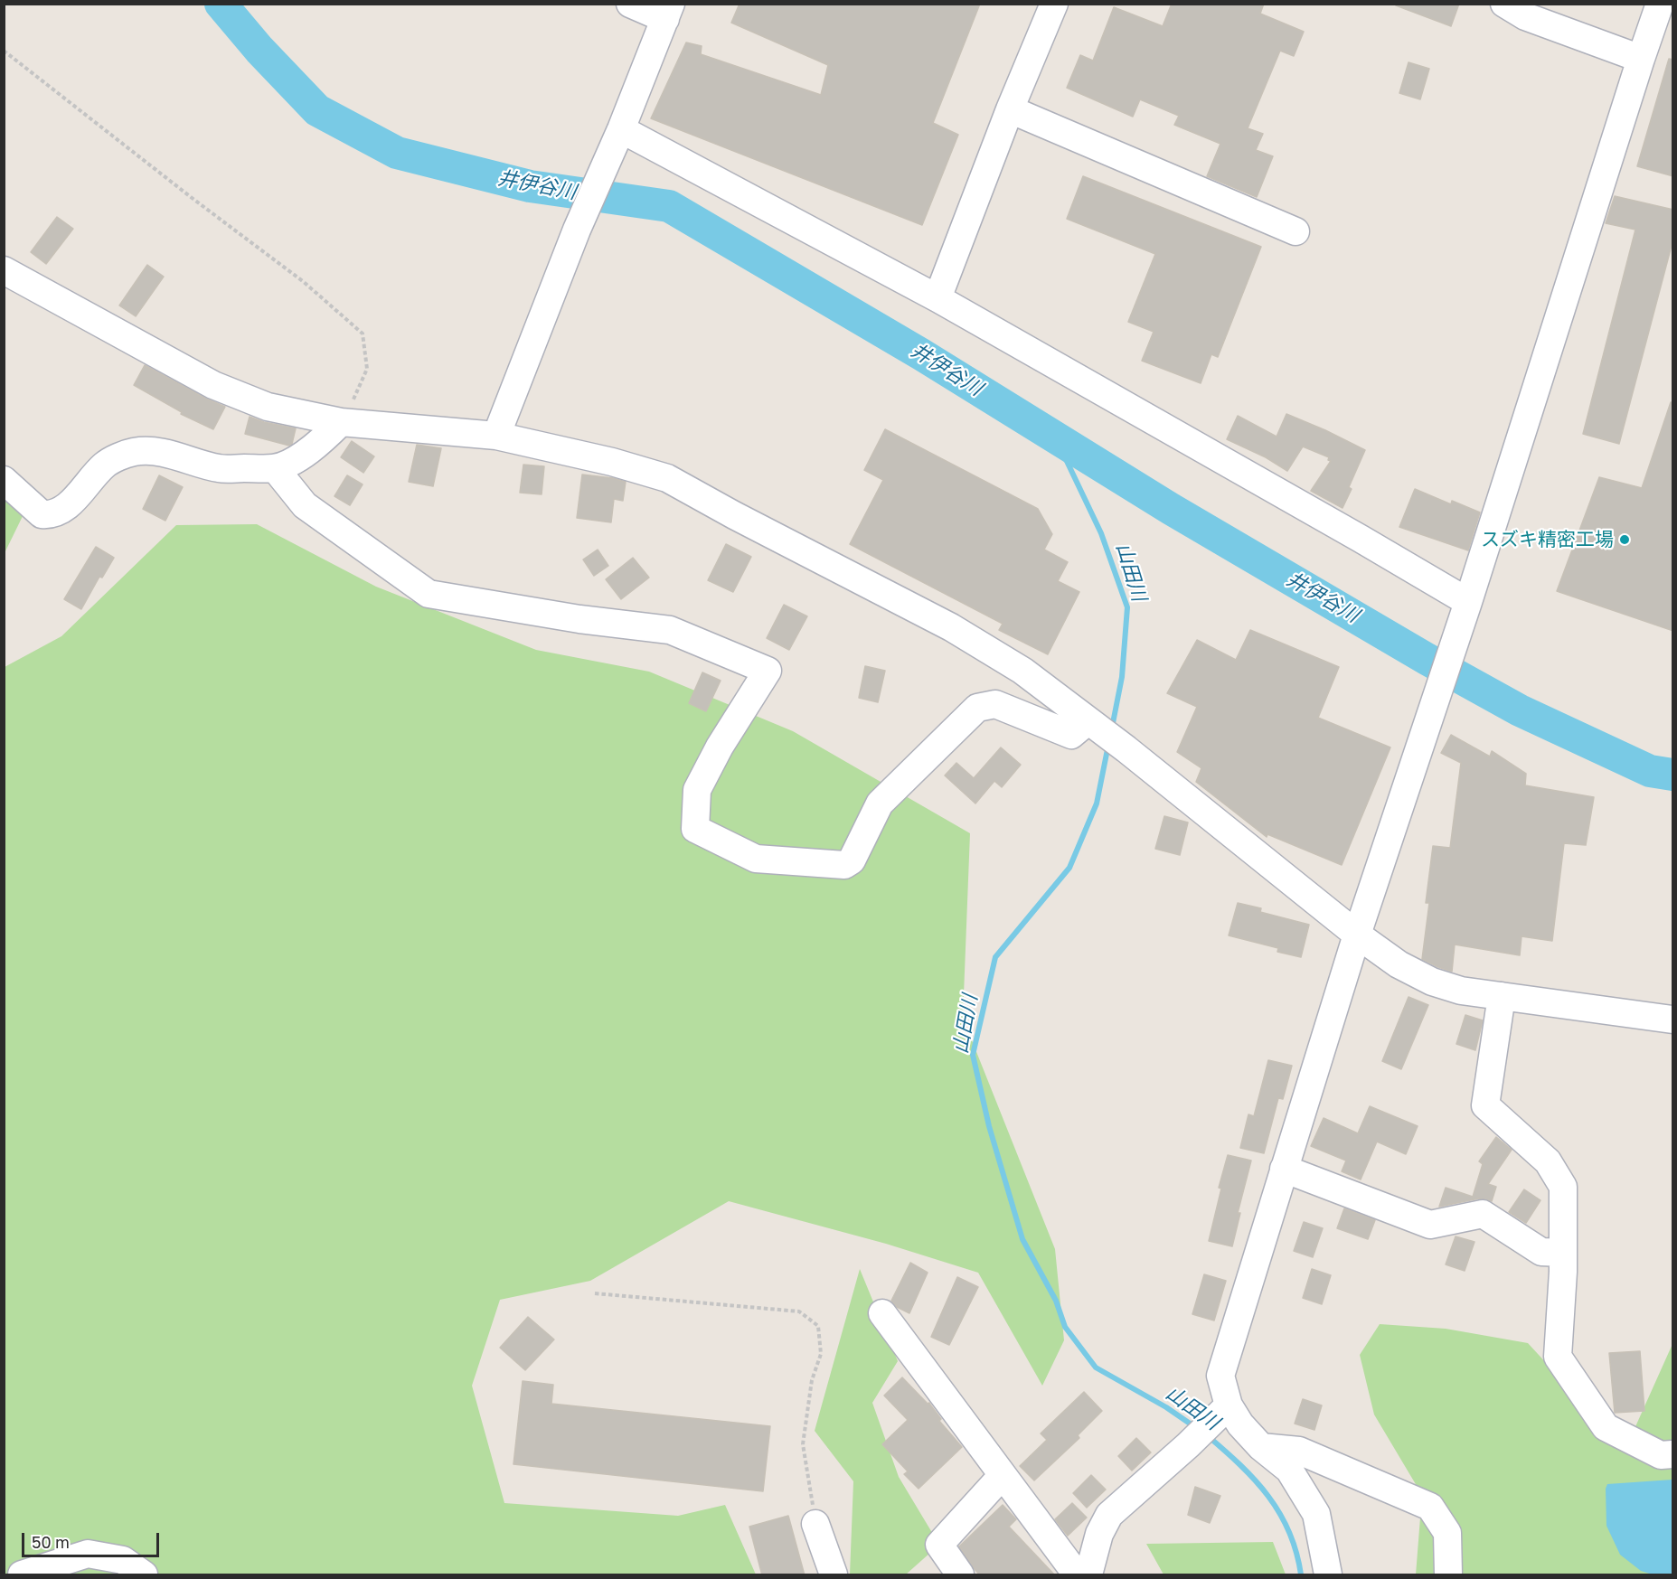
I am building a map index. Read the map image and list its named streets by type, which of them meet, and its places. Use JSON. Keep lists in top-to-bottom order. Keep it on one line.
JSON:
{"water":["井伊谷川","山田川"],"places":["スズキ精密工場"],"scale_bar":"50 m"}
